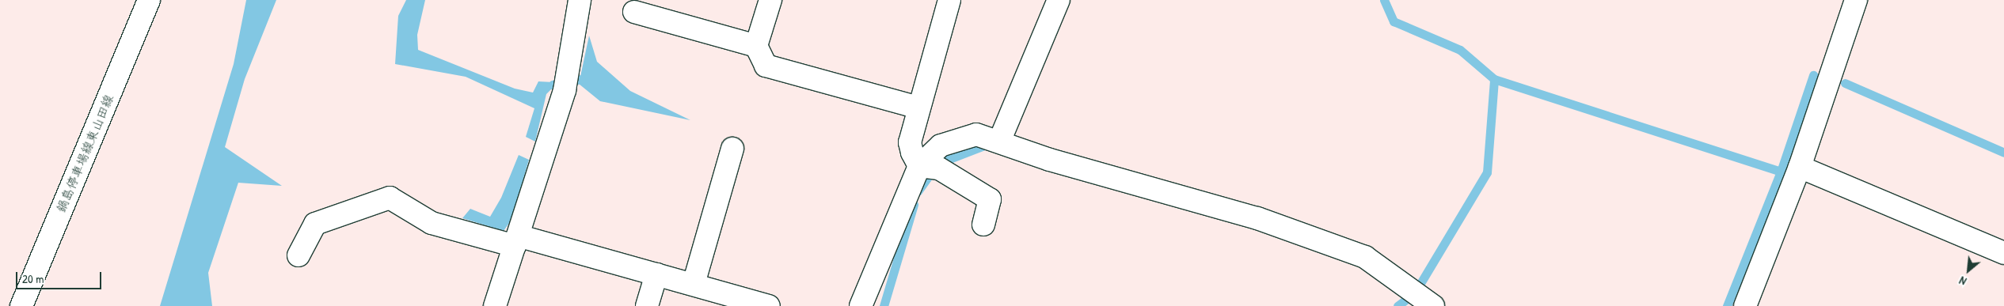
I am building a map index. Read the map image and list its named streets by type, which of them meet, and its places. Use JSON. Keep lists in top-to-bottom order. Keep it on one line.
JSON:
{"streets":{"street":["鍋島停車場線東山田線"]},"scale_bar":"20 m","north":"bottom left"}
